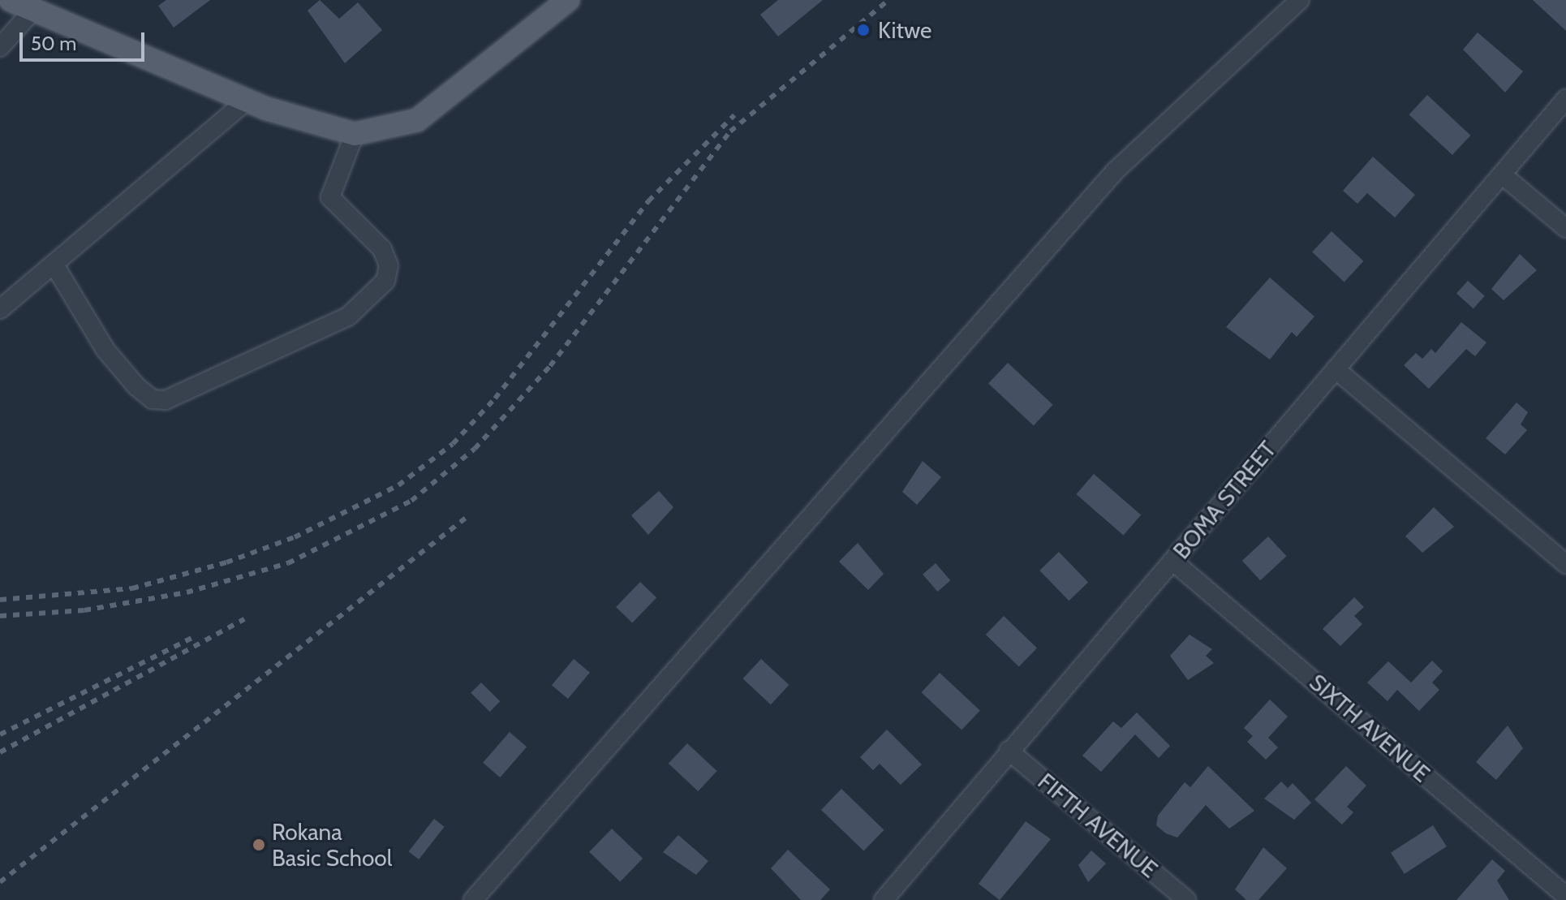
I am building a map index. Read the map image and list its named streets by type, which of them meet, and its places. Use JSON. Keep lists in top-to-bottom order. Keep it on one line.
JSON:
{"streets":{"street":["BOMA STREET","SIXTH AVENUE","FIFTH AVENUE"]},"crossings":[["BOMA STREET","SIXTH AVENUE"],["BOMA STREET","FIFTH AVENUE"]],"places":["Kitwe","Rokana Basic School"],"scale_bar":"50 m"}
